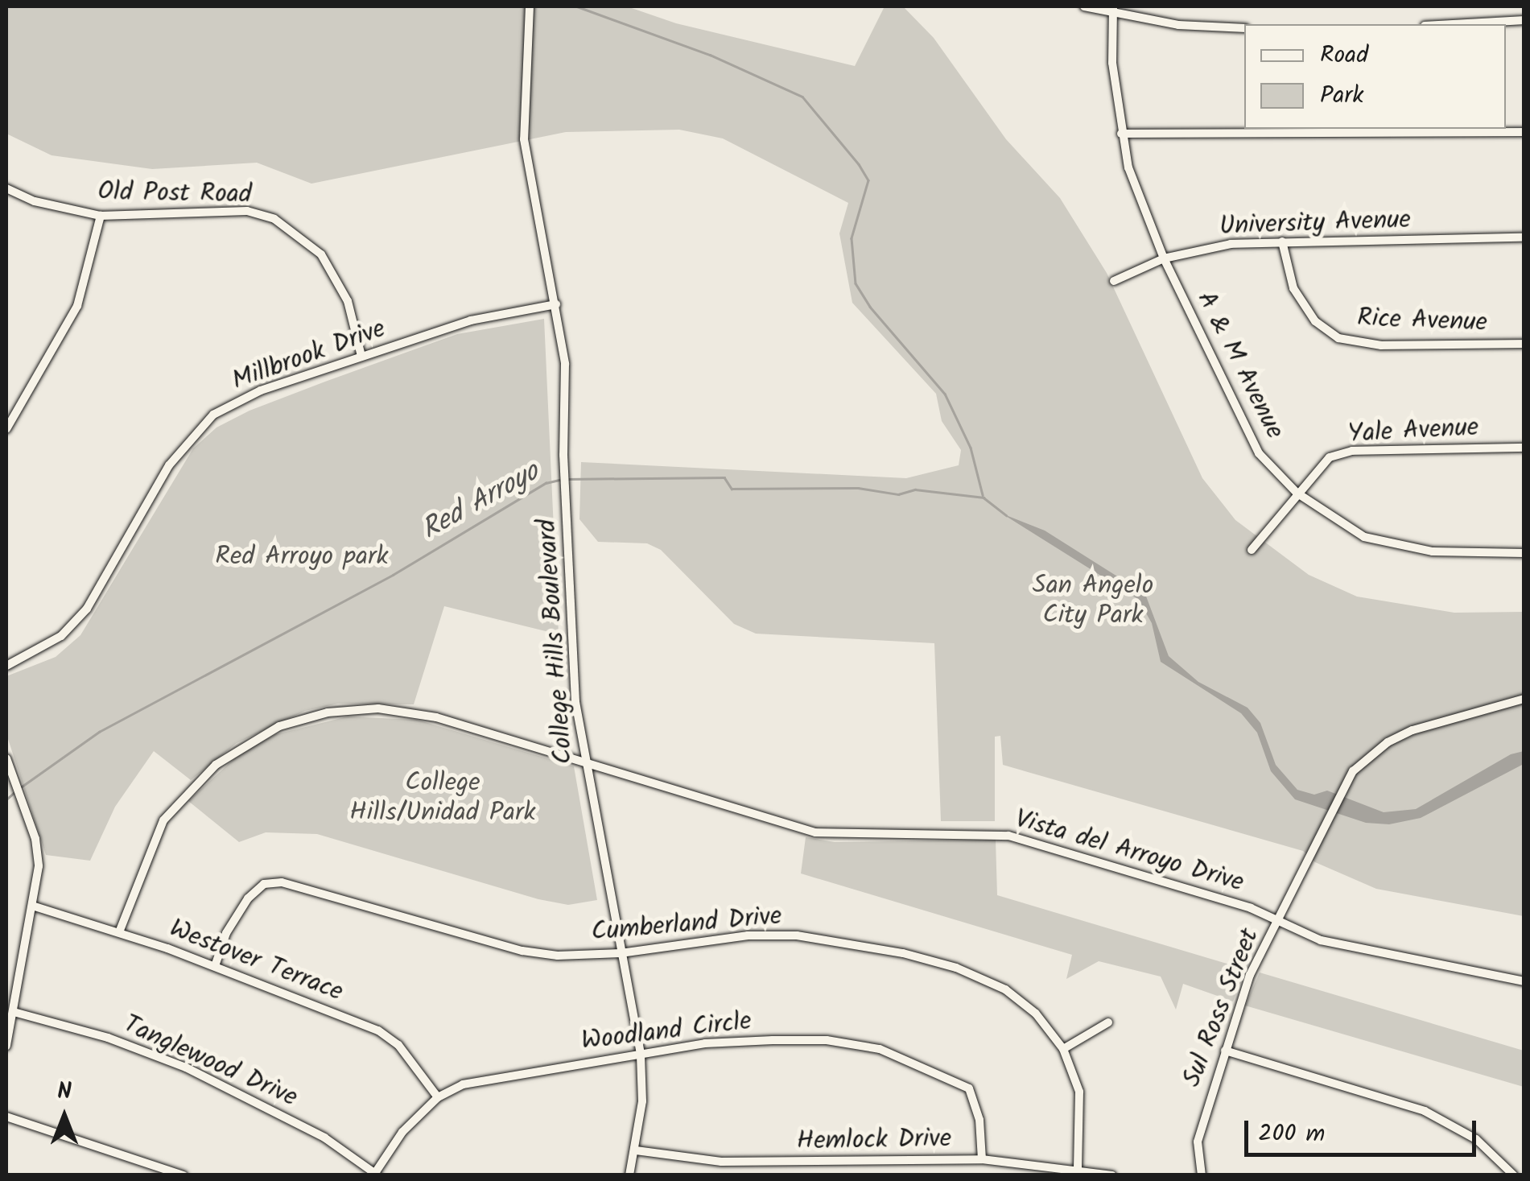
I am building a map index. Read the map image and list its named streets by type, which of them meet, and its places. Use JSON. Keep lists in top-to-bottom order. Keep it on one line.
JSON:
{"streets":{"street":["Old Post Road","University Avenue","Rice Avenue","Millbrook Drive","A & M Avenue","Yale Avenue","College Hills Boulevard","Vista del Arroyo Drive","Cumberland Drive","Westover Terrace","Sul Ross Street","Woodland Circle","Tanglewood Drive","Hemlock Drive"]},"crossings":[["Old Post Road","Millbrook Drive"],["University Avenue","Rice Avenue"],["University Avenue","A & M Avenue"],["Millbrook Drive","College Hills Boulevard"],["A & M Avenue","Yale Avenue"],["College Hills Boulevard","Vista del Arroyo Drive"],["College Hills Boulevard","Cumberland Drive"],["College Hills Boulevard","Woodland Circle"],["College Hills Boulevard","Hemlock Drive"],["Vista del Arroyo Drive","Westover Terrace"],["Vista del Arroyo Drive","Sul Ross Street"],["Cumberland Drive","Westover Terrace"],["Cumberland Drive","Hemlock Drive"],["Westover Terrace","Woodland Circle"],["Woodland Circle","Tanglewood Drive"],["Woodland Circle","Hemlock Drive"]],"water":["Red Arroyo"],"parks":["Red Arroyo park","San Angelo City Park","College Hills/Unidad Park"],"legend":["Road","Park"],"scale_bar":"200 m","north":"top"}
